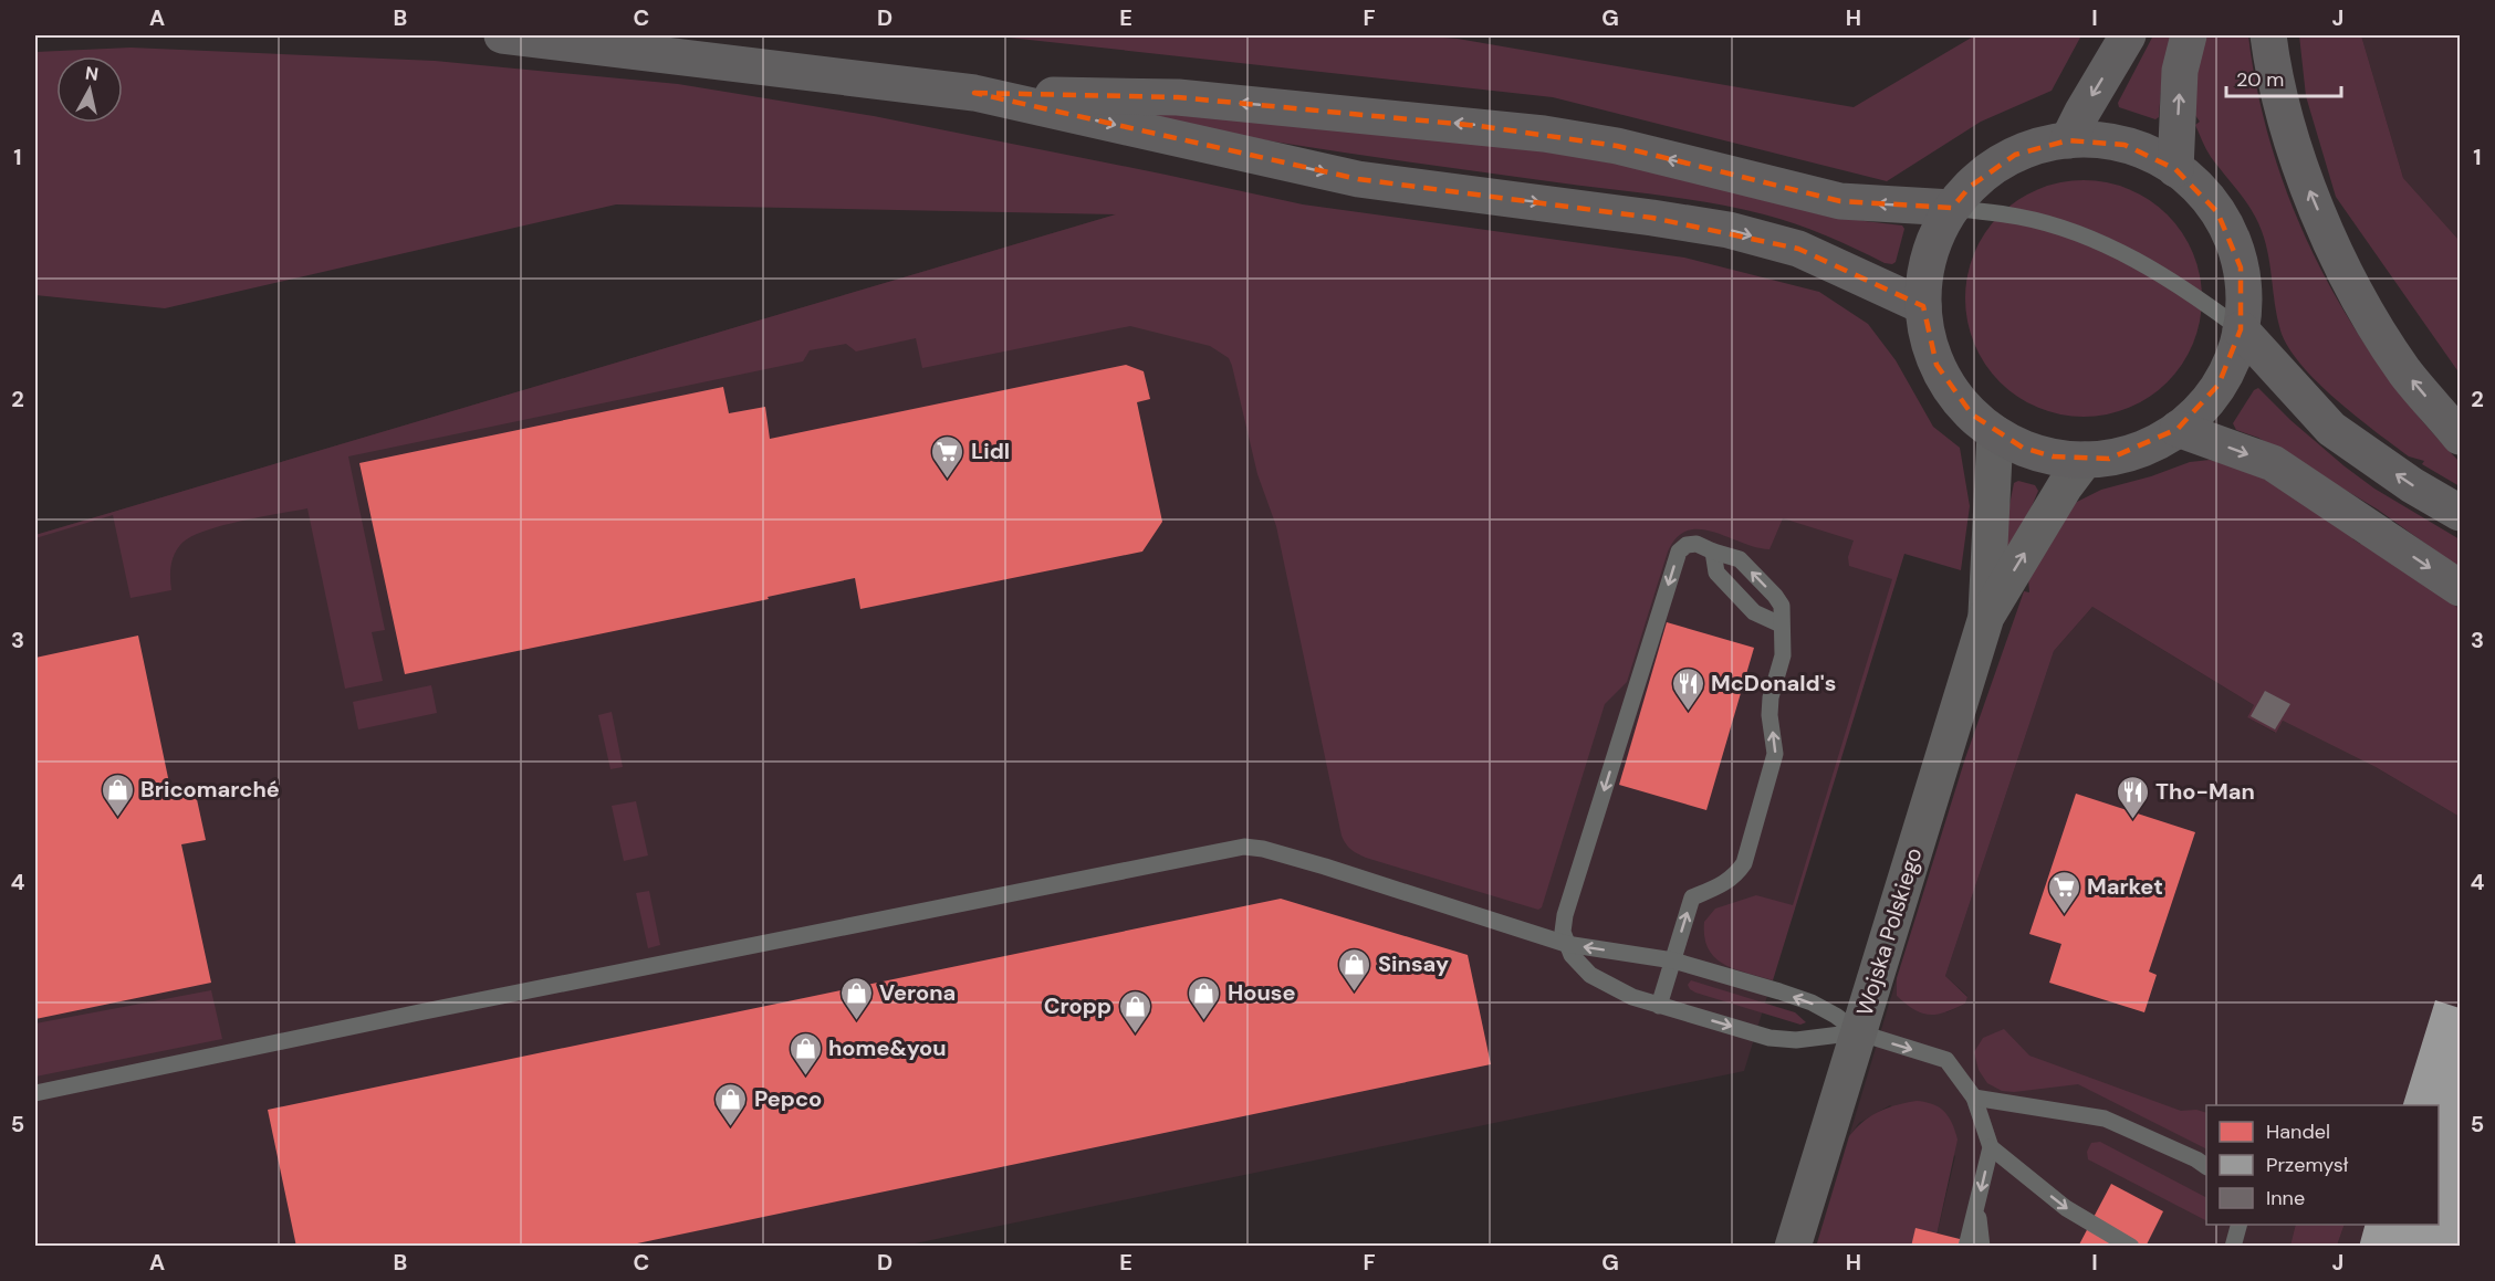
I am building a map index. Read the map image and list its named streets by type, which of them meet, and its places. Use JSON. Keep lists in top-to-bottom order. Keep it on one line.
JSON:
{"streets":{"street":["Wojska Polskiego"]},"places":{"supermarket":["Lidl","Market"],"restaurant":["McDonald's","Tho-Man"],"shop":["Bricomarché","Sinsay","Verona","House","Cropp","home&you","Pepco"]},"legend":["Handel","Przemysł","Inne"],"scale_bar":"20 m","north":"top","grid":{"columns":["A","B","C","D","E","F","G","H","I","J"],"rows":["1","2","3","4","5"]}}
